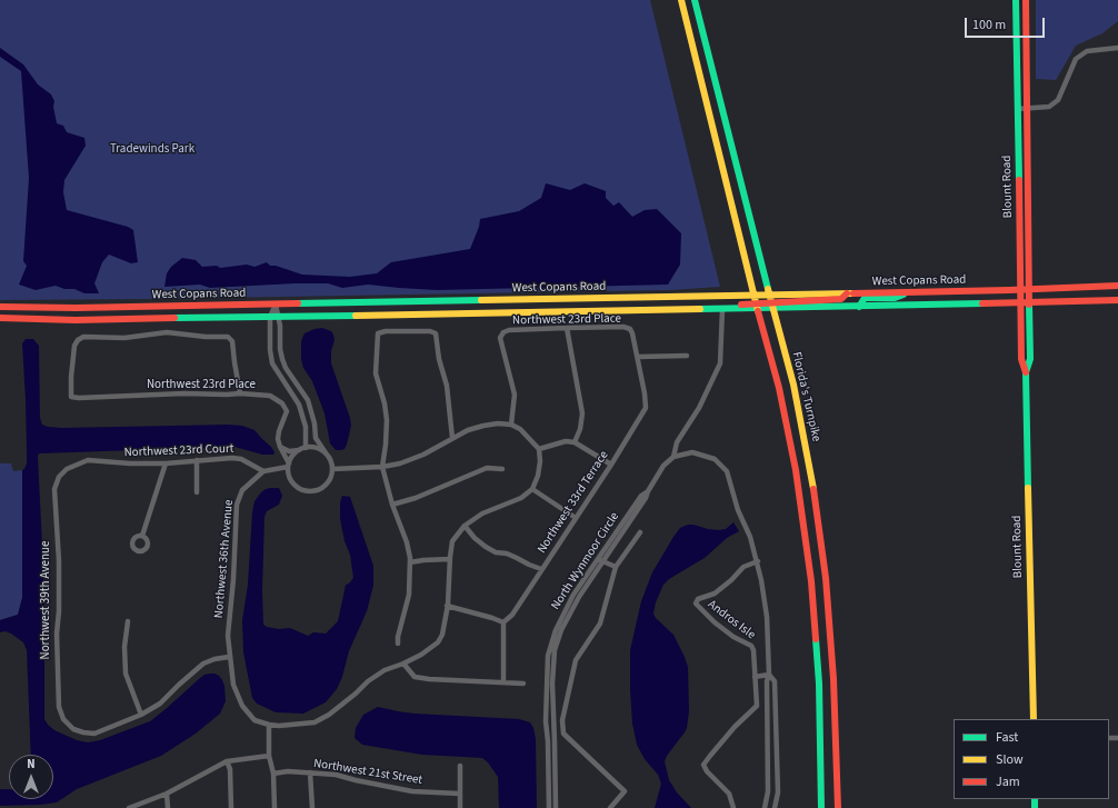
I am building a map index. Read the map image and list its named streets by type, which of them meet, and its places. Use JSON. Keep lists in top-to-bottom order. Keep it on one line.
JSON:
{"streets":{"main road":["Blount Road","West Copans Road","Florida's Turnpike"],"street":["Northwest 23rd Place","Northwest 23rd Court","Northwest 33rd Terrace","Northwest 36th Avenue","North Wynmoor Circle","Northwest 39th Avenue","Andros Isle","Northwest 21st Street"]},"crossings":[["Blount Road","West Copans Road"],["Northwest 23rd Place","Northwest 33rd Terrace"],["Northwest 23rd Court","Northwest 36th Avenue"],["Northwest 23rd Court","Northwest 39th Avenue"]],"parks":["Tradewinds Park"],"legend":["Fast","Slow","Jam"],"scale_bar":"100 m","north":"top"}
